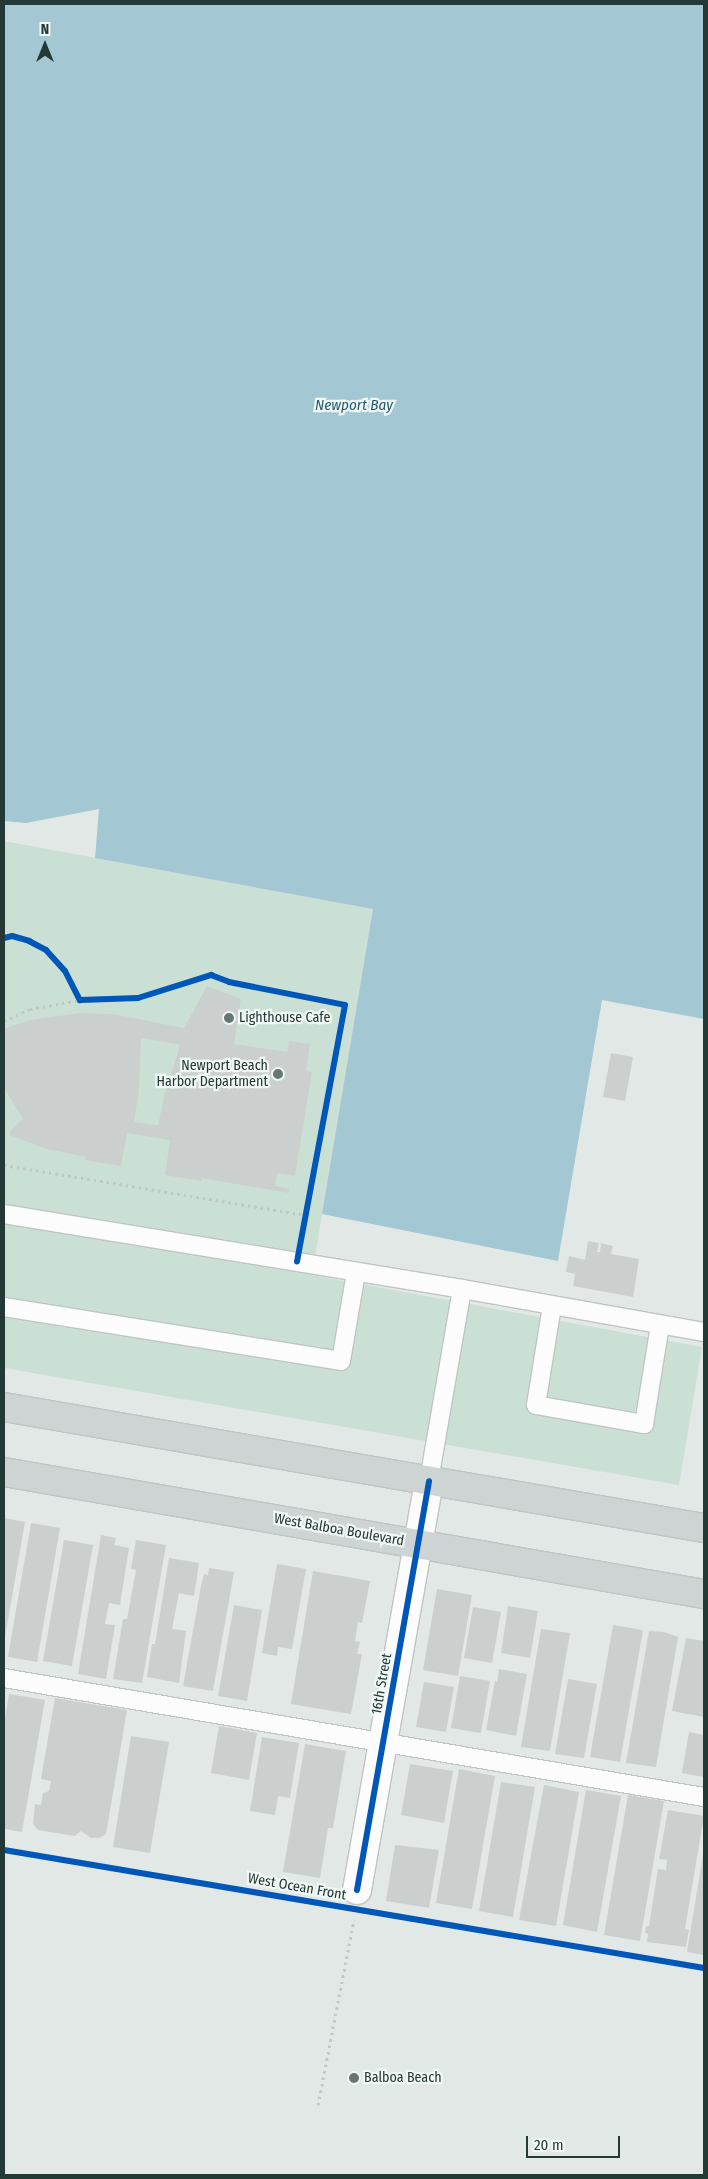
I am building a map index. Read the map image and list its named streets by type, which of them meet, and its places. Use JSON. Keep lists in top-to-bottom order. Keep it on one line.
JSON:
{"streets":{"main road":["West Balboa Boulevard"],"street":["16th Street"],"cycle path":["West Ocean Front"]},"crossings":[["West Balboa Boulevard","16th Street"]],"water":["Newport Bay"],"places":["Lighthouse Cafe","Newport Beach Harbor Department","Balboa Beach"],"scale_bar":"20 m","north":"top"}
